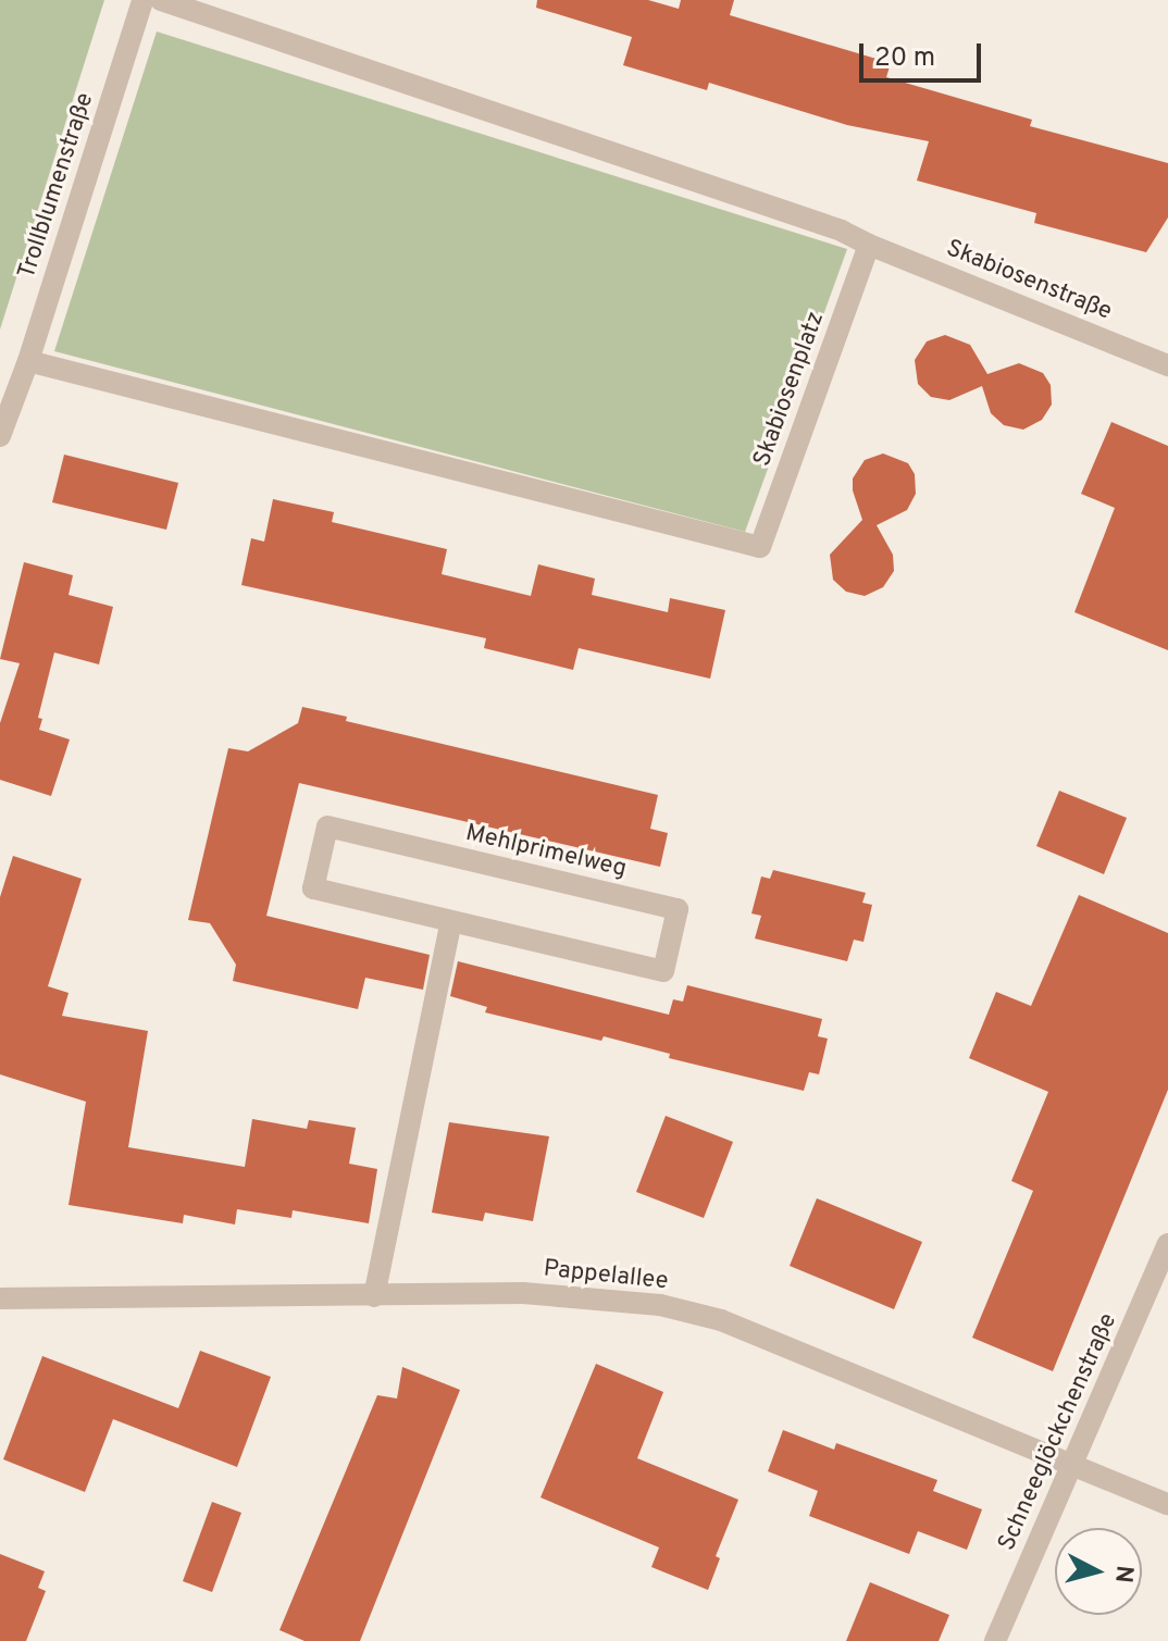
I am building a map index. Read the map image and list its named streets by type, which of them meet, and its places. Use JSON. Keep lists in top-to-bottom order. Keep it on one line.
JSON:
{"streets":{"street":["Trollblumenstraße","Skabiosenstraße","Skabiosenplatz","Mehlprimelweg","Pappelallee","Schneeglöckchenstraße"]},"crossings":[["Trollblumenstraße","Skabiosenplatz"],["Skabiosenstraße","Skabiosenplatz"],["Pappelallee","Schneeglöckchenstraße"]],"scale_bar":"20 m","north":"right"}
